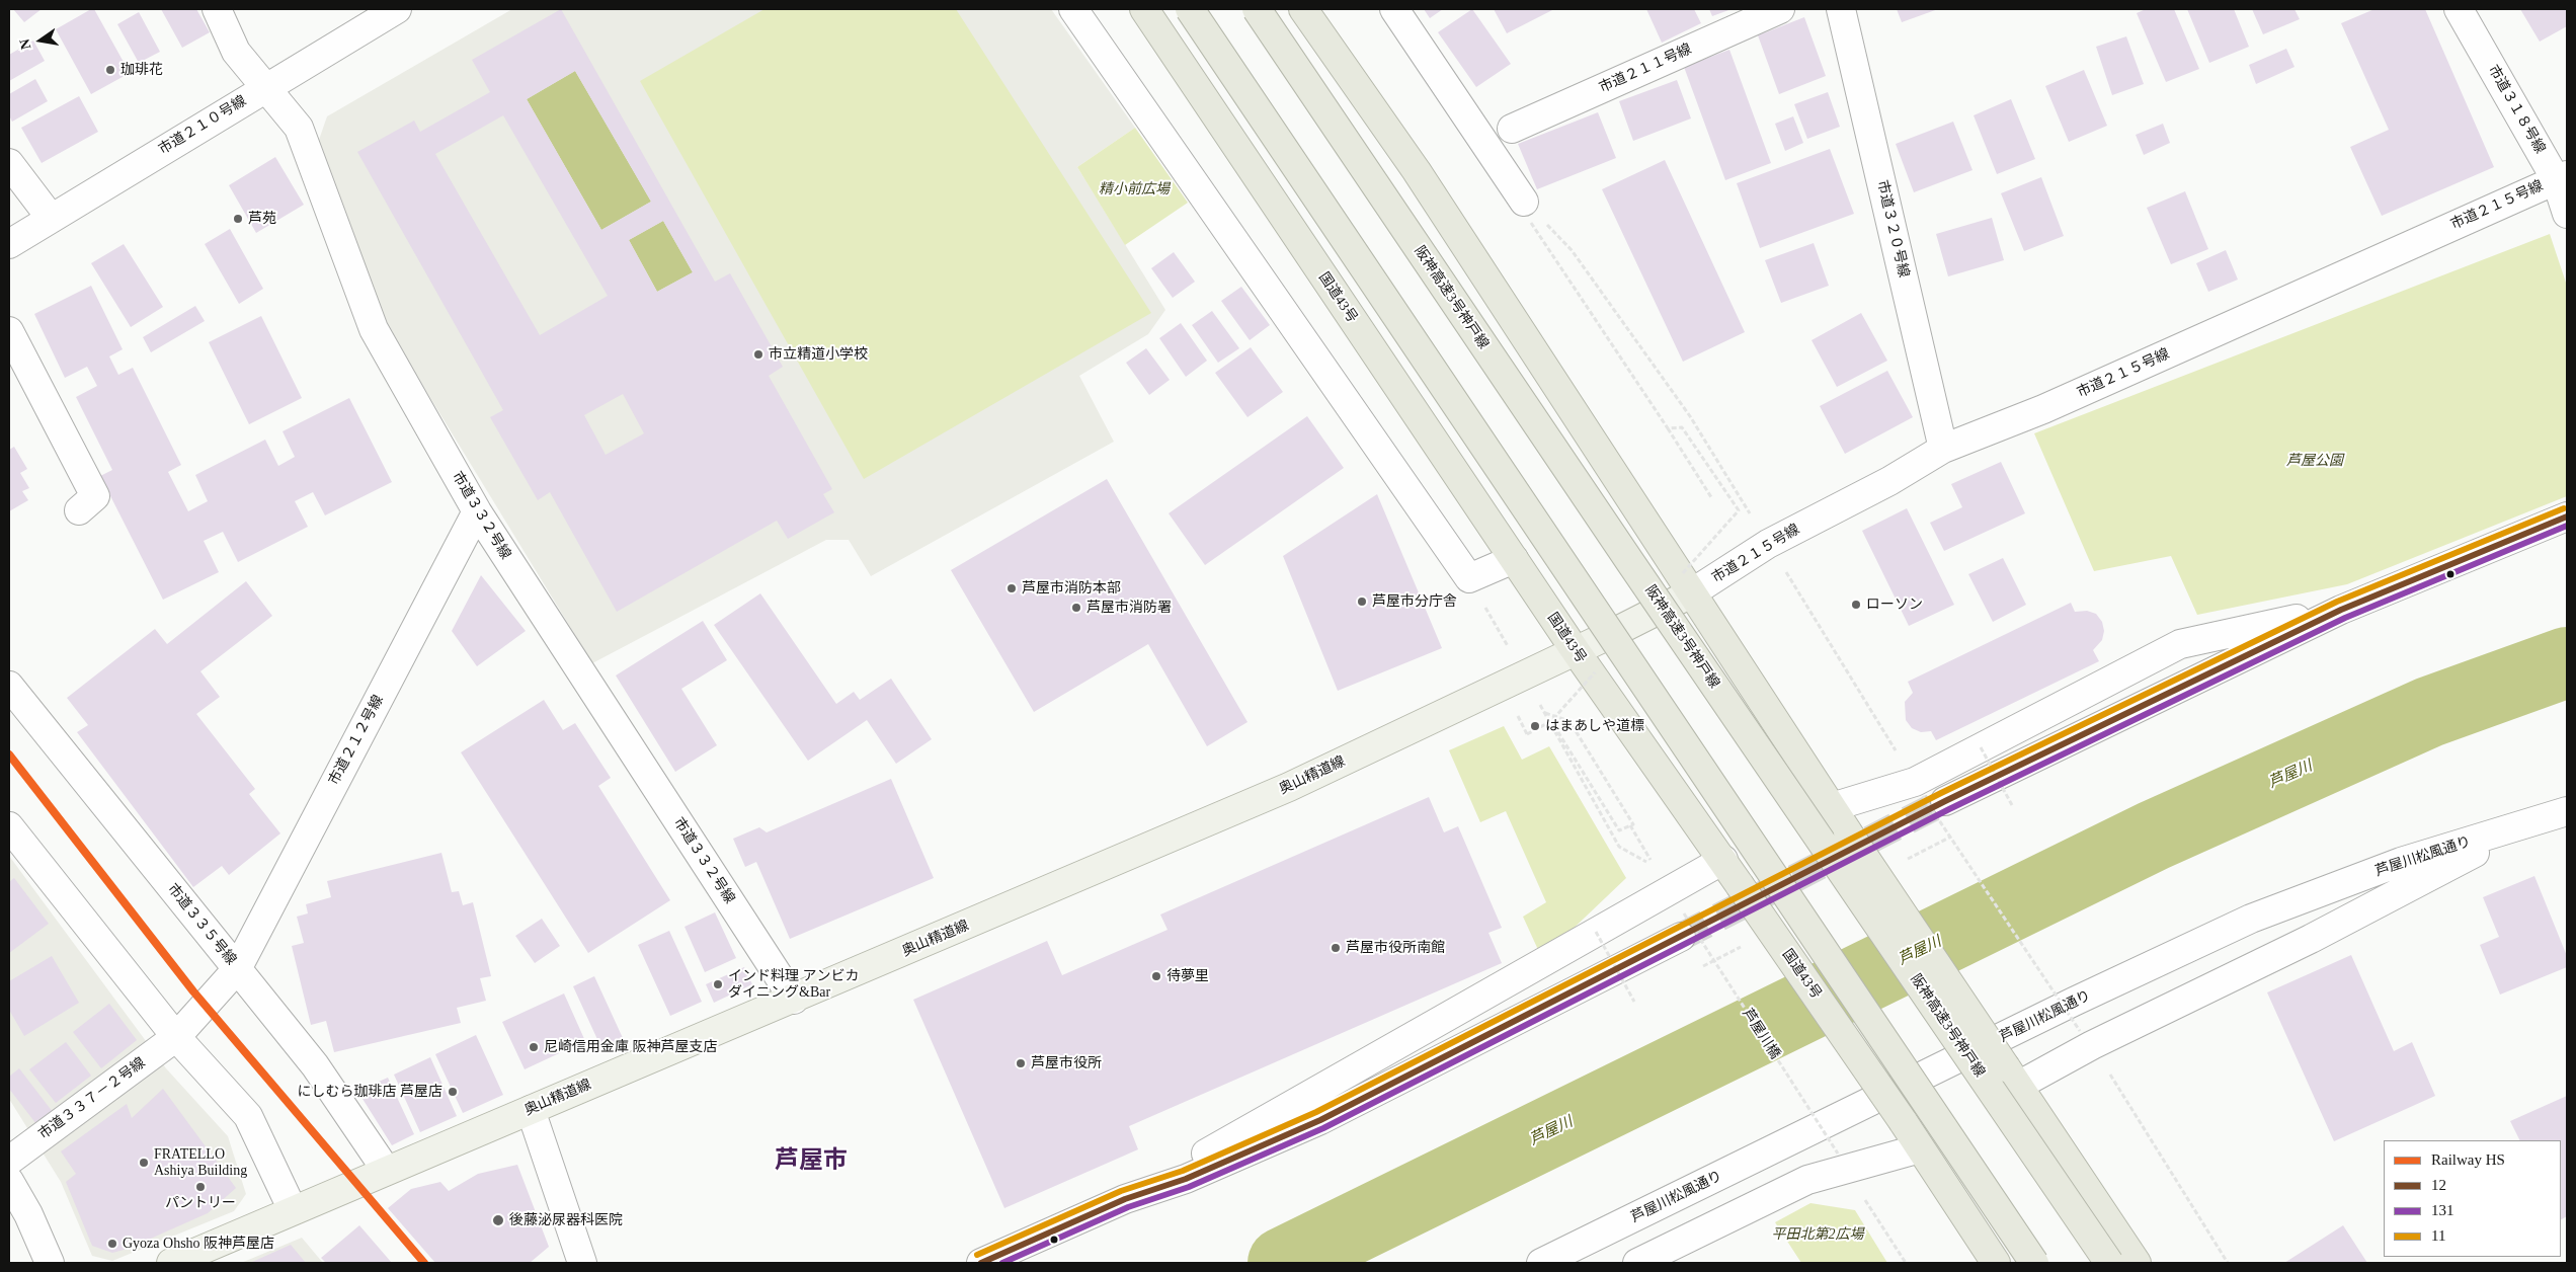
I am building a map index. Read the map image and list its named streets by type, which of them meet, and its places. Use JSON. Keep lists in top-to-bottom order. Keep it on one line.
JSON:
{"streets":{"highway":["国道43号","阪神高速3号神戸線"],"main road":["奥山精道線"],"street":["市道２１１号線","市道３１８号線","市道２１０号線","市道２１５号線","市道３２０号線","市道３３２号線","市道２１２号線","芦屋川松風通り","市道３３５号線","市道３３７－２号線"],"path":["芦屋川橋"]},"crossings":[["市道３１８号線","市道２１５号線"],["市道２１０号線","市道３３２号線"],["市道２１５号線","市道３２０号線"],["市道２１５号線","奥山精道線"],["国道43号","奥山精道線"],["市道３３２号線","市道２１２号線"],["市道３３２号線","奥山精道線"],["市道２１２号線","市道３３５号線"],["市道２１２号線","市道３３７－２号線"],["奥山精道線","市道３３５号線"]],"districts":["芦屋市"],"water":["芦屋川"],"parks":["精小前広場","芦屋公園","平田北第2広場"],"places":["珈琲花","芦苑","市立精道小学校","芦屋市消防本部","芦屋市分庁舎","ローソン","芦屋市消防署","はまあしや道標","芦屋市役所南館","待夢里","インド料理 アンビカ ダイニング&Bar","尼崎信用金庫 阪神芦屋支店","芦屋市役所","にしむら珈琲店 芦屋店","FRATELLO Ashiya Building","パントリー","後藤泌尿器科医院","Gyoza Ohsho 阪神芦屋店"],"lines":["transit line 11","transit line 12","transit line 131","rail line HS"],"legend":["Railway HS","12","131","11"],"north":"left"}
